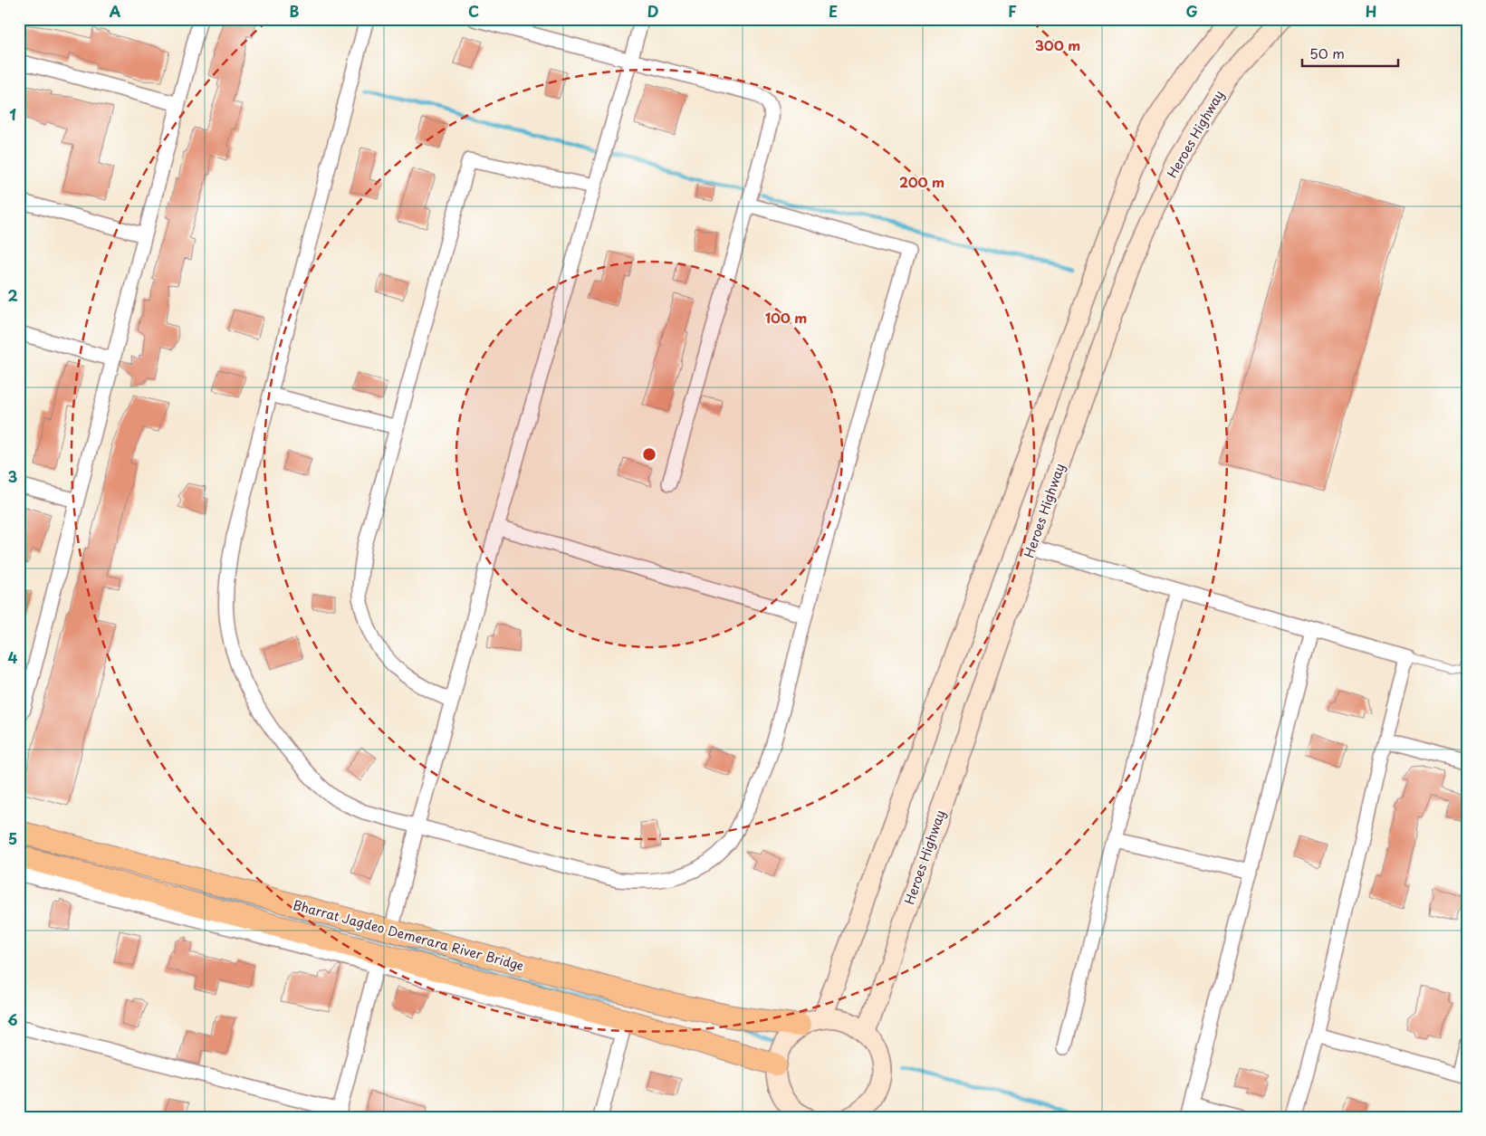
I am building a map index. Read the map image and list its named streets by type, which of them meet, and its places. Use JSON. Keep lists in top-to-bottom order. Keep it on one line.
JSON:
{"streets":{"main road":["Heroes Highway","Bharrat Jagdeo Demerara River Bridge"]},"scale_bar":"50 m","grid":{"columns":["A","B","C","D","E","F","G","H"],"rows":["1","2","3","4","5","6"]},"rings":["300 m","200 m","100 m"]}
